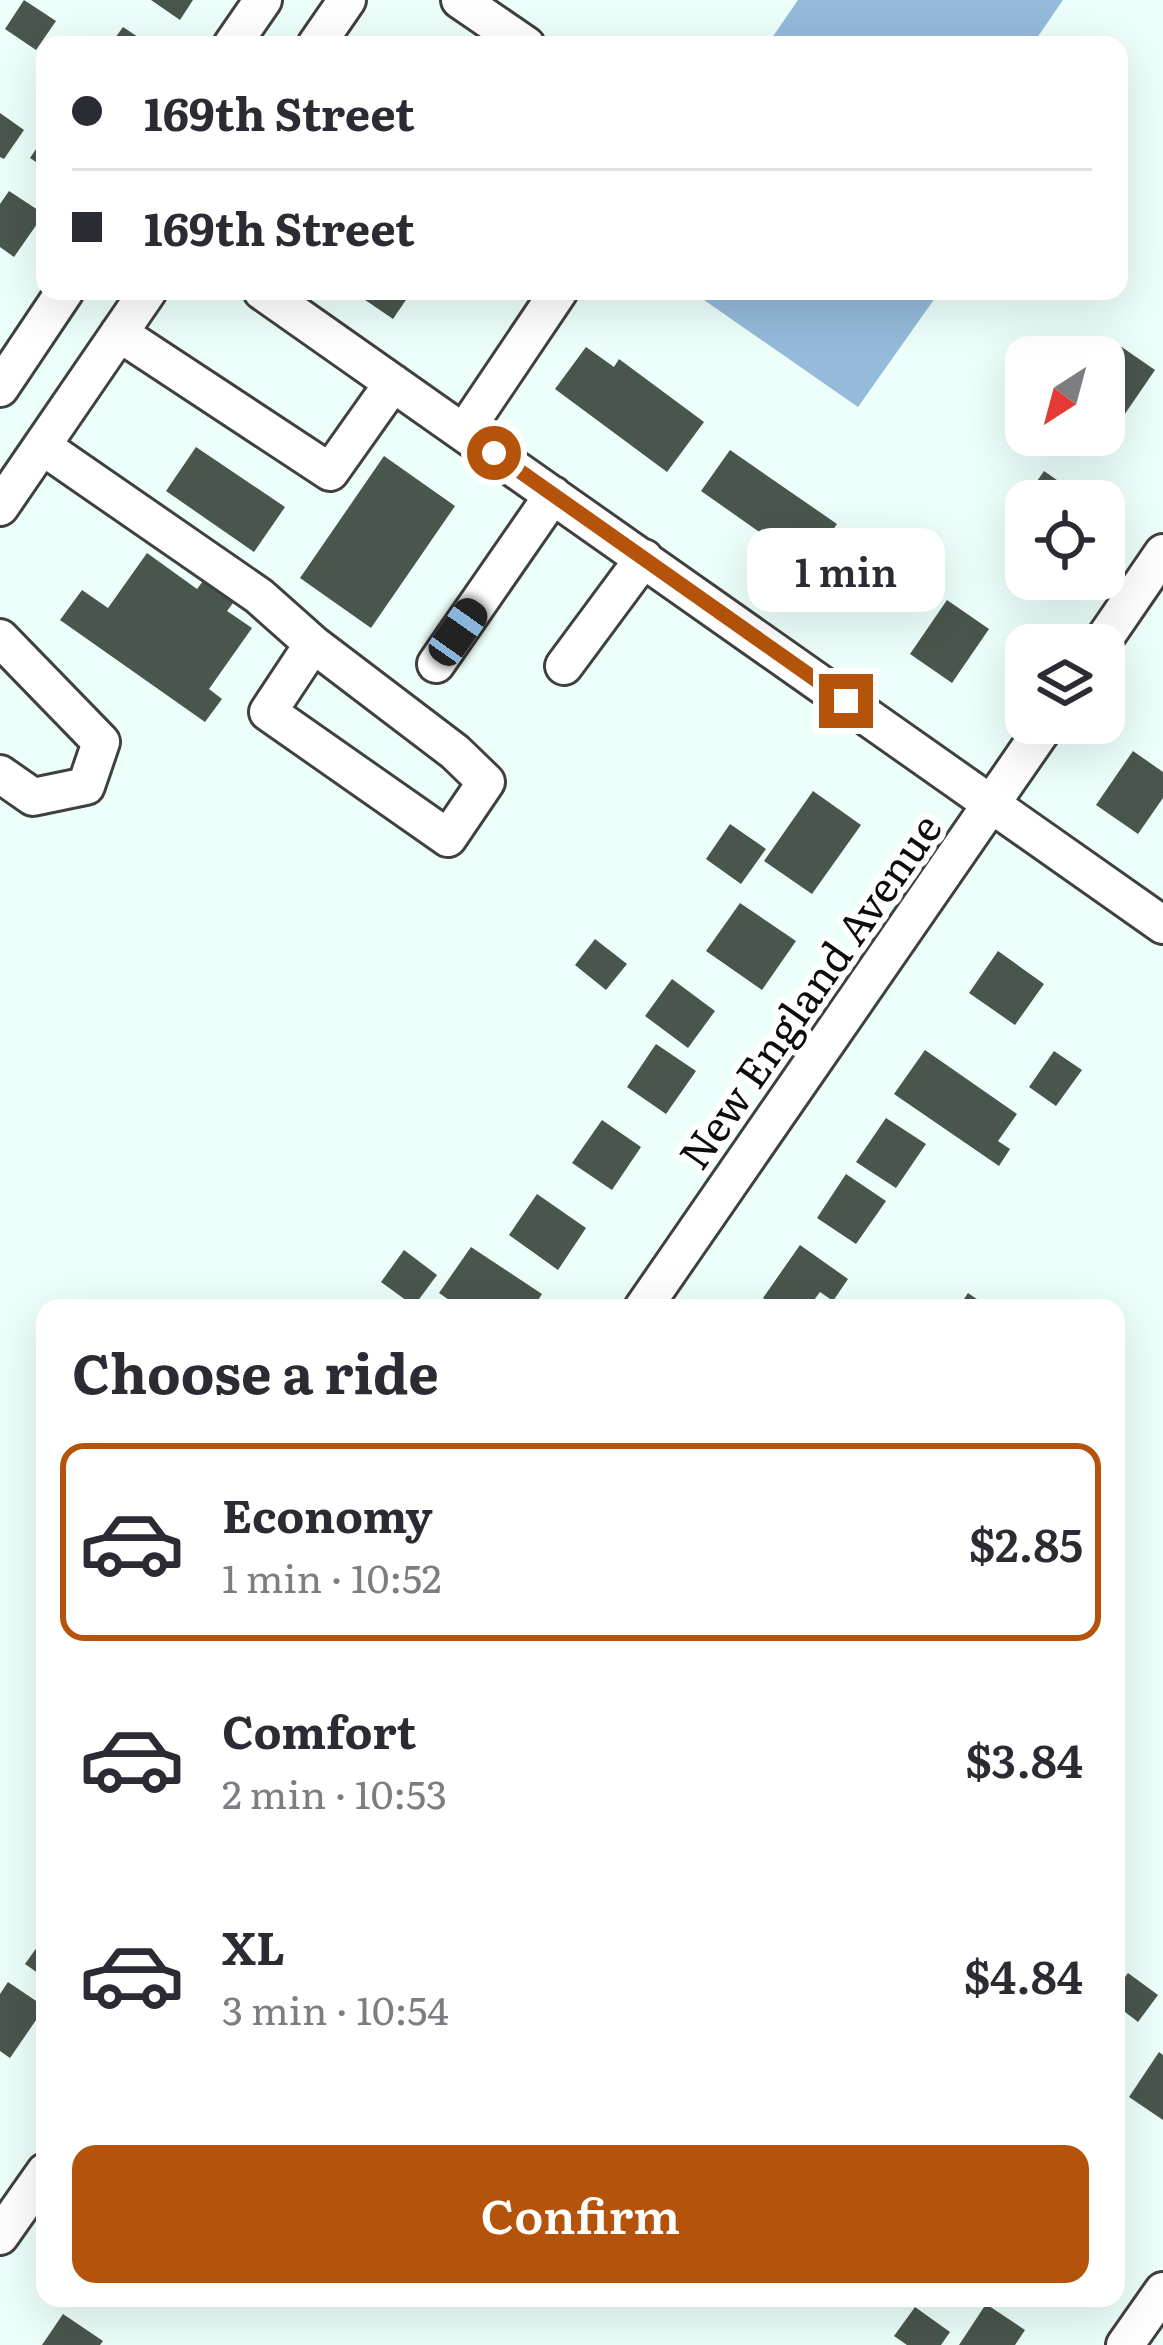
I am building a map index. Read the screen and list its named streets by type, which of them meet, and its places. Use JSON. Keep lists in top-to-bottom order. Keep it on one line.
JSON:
{"streets":{"street":["New England Avenue"]},"north":"bottom left","page":{"banner":["169th Street","169th Street"],"bubble":"1 min","heading":"Choose a ride","list":[{"name":"Economy","note":"1 min · 10:52","value":"$2.85"},{"name":"Comfort","note":"2 min · 10:53","value":"$3.84"},{"name":"XL","note":"3 min · 10:54","value":"$4.84"}],"buttons":"Confirm"}}
